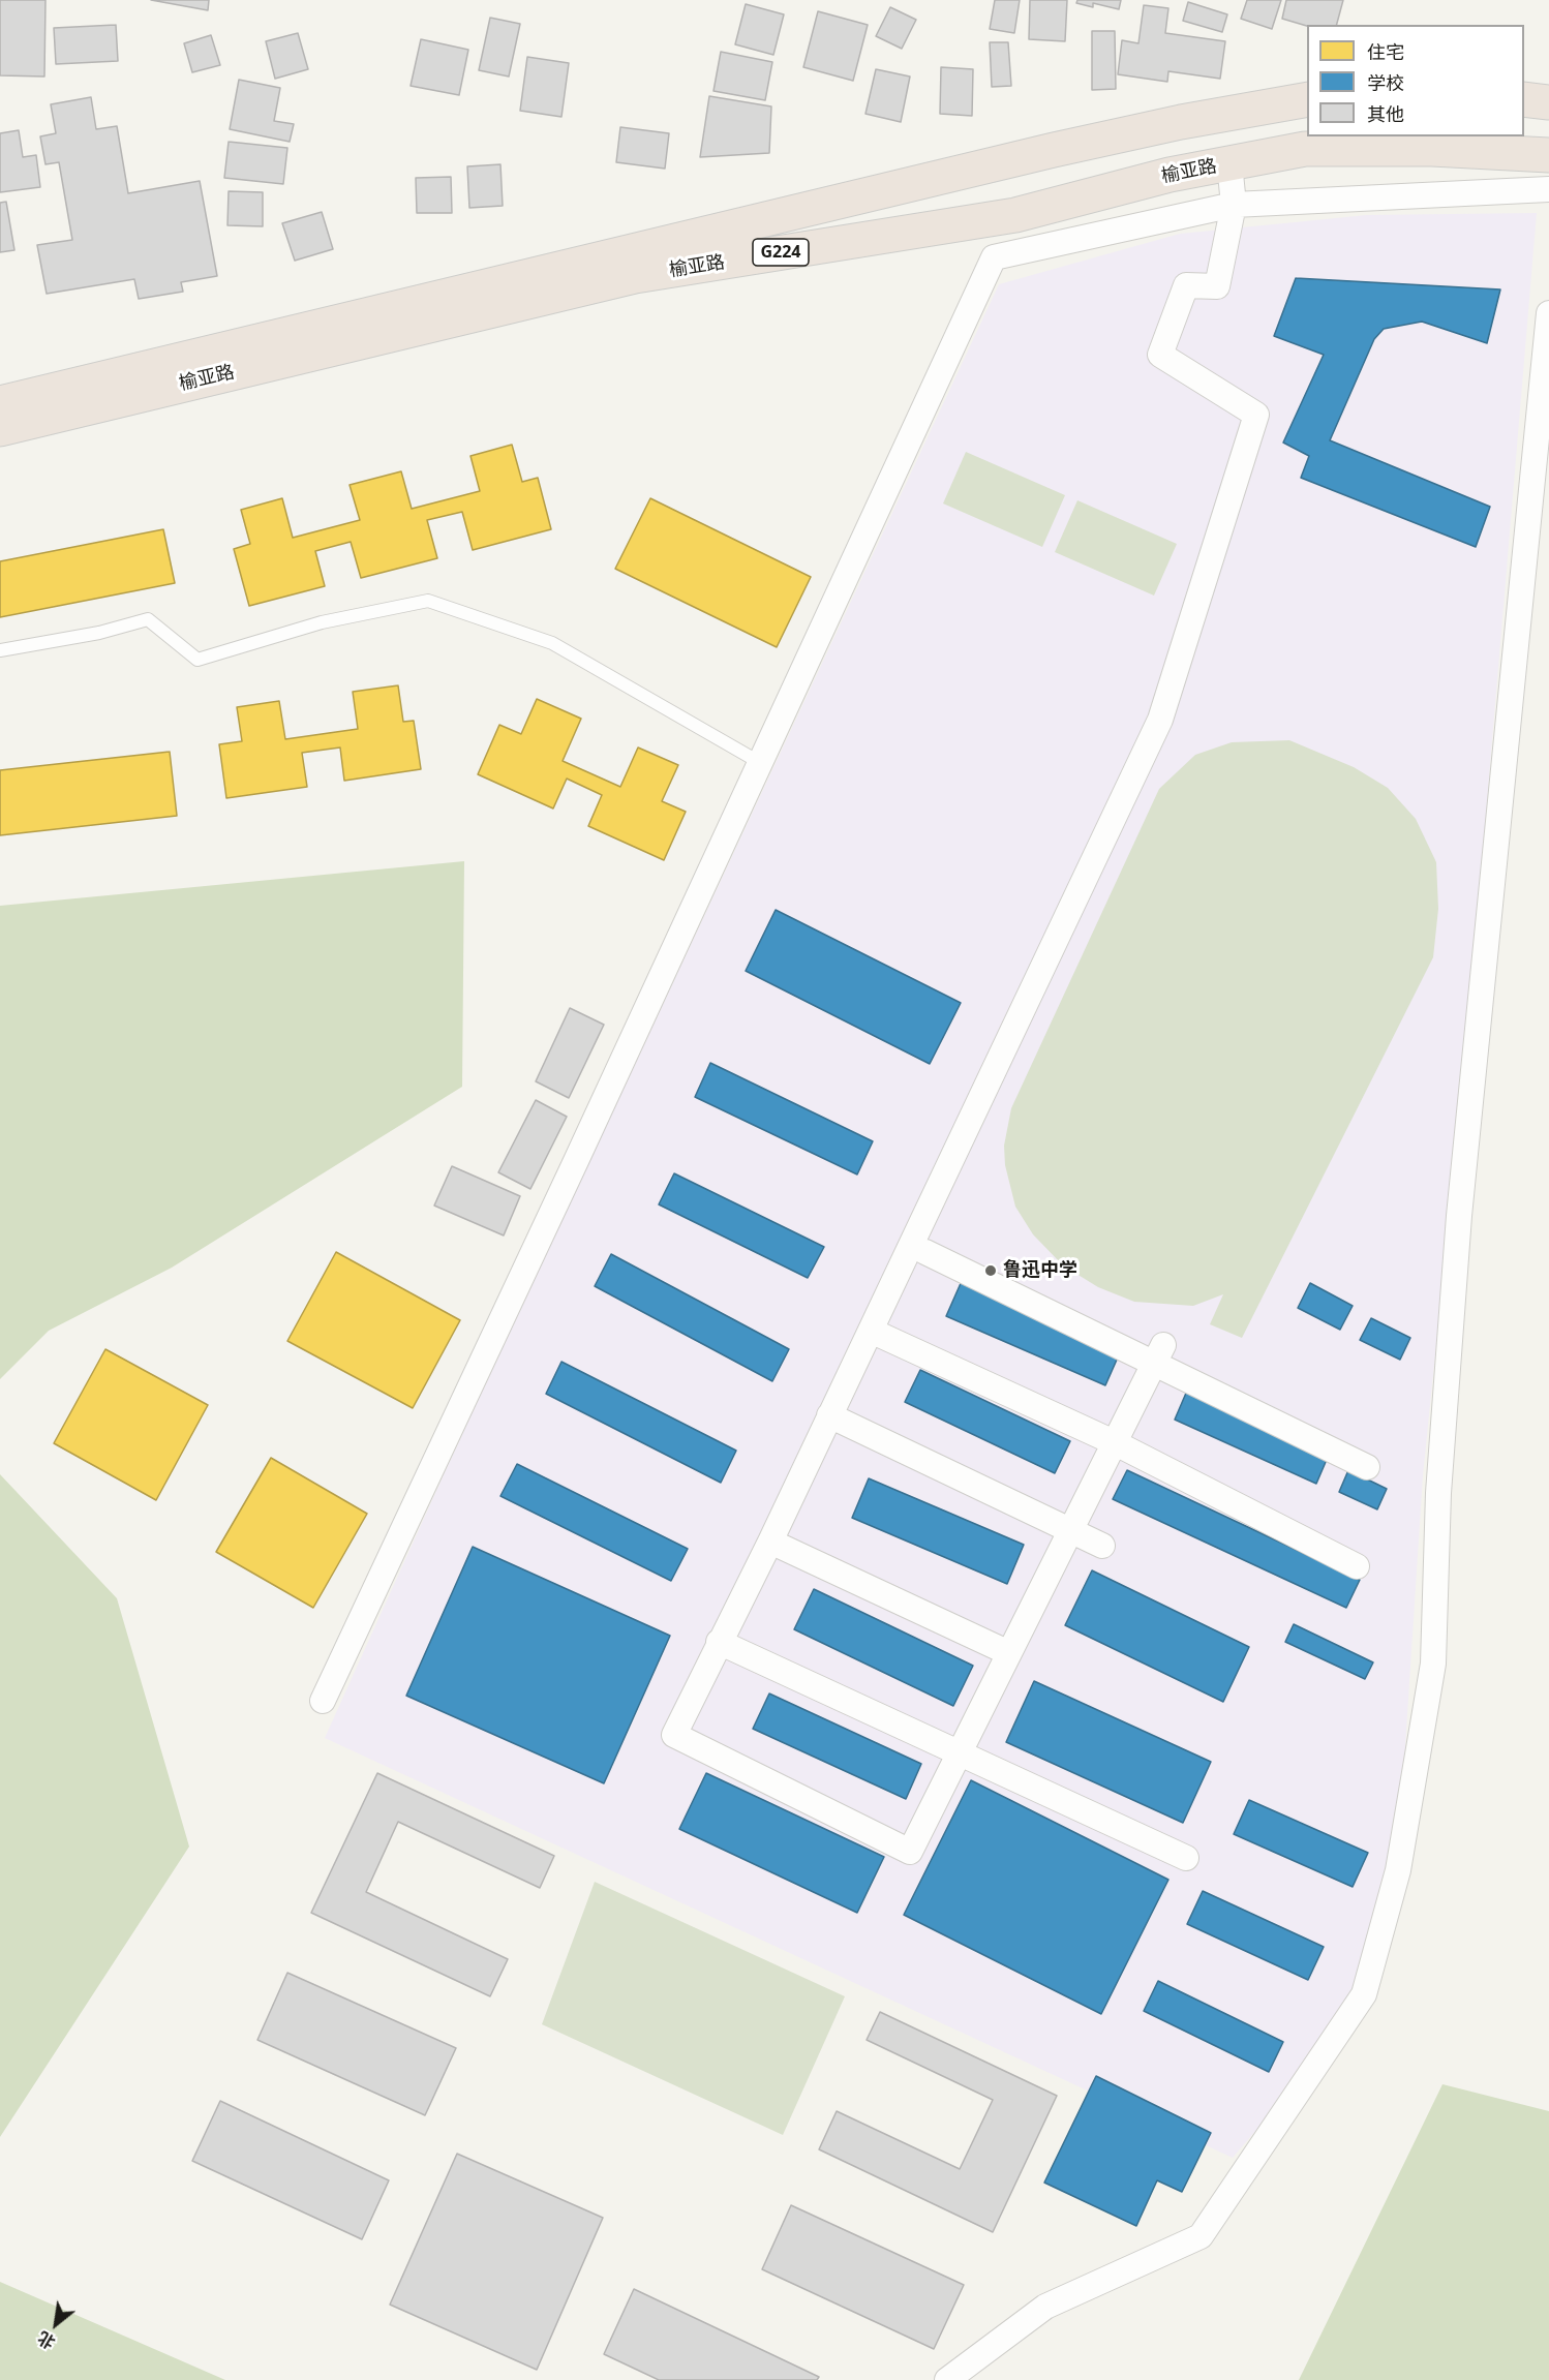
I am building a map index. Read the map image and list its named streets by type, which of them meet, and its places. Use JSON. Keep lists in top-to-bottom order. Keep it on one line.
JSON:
{"streets":{"highway":["榆亚路","G224"]},"places":["鲁迅中学"],"legend":["住宅","学校","其他"],"north":"bottom left"}
